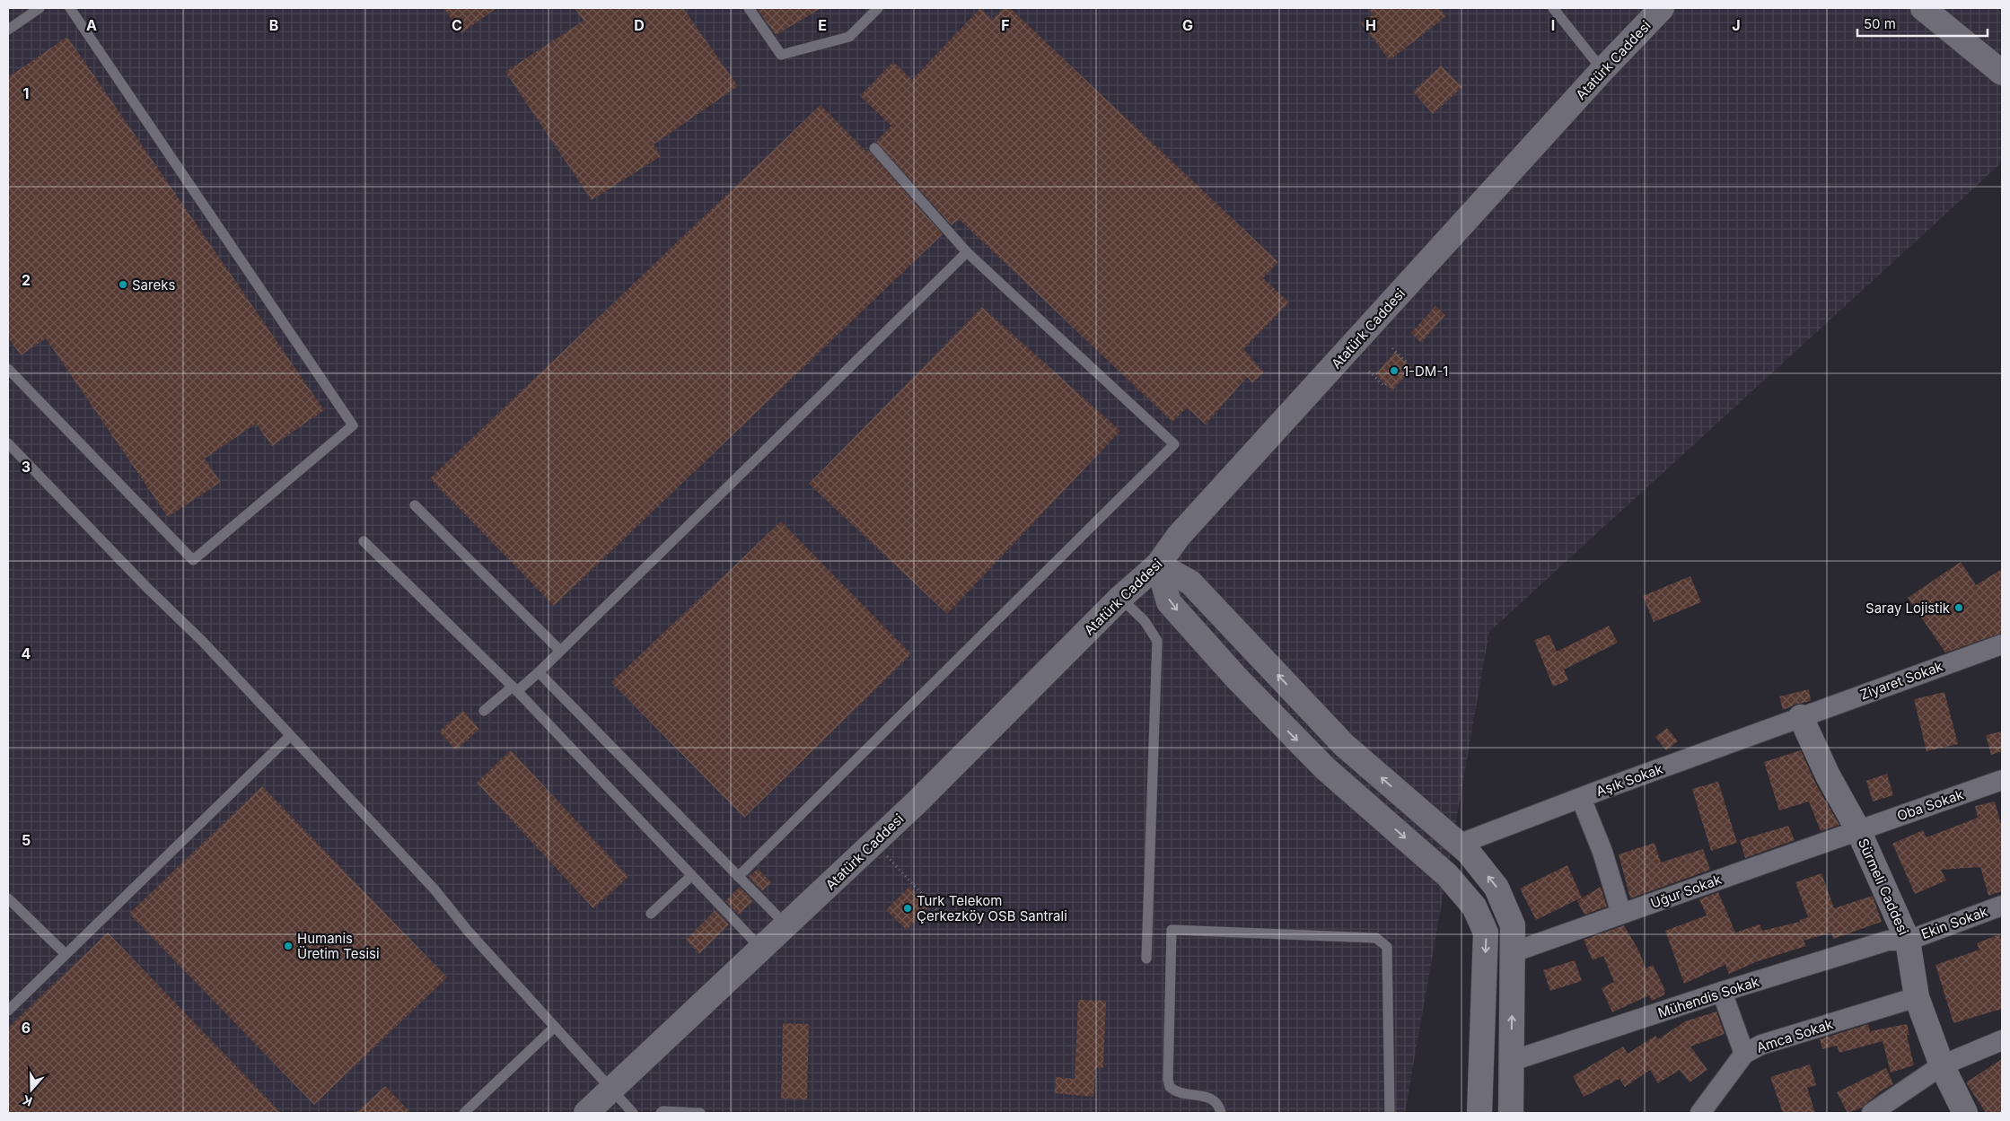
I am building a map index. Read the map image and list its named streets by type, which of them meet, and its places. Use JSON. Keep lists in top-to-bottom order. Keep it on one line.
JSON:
{"streets":{"street":["Atatürk Caddesi","Ziyaret Sokak","Aşık Sokak","Oba Sokak","Sürmeli Caddesi","Uğur Sokak","Ekin Sokak","Mühendis Sokak","Amca Sokak"]},"crossings":[["Ziyaret Sokak","Aşık Sokak"],["Ziyaret Sokak","Sürmeli Caddesi"],["Aşık Sokak","Sürmeli Caddesi"],["Oba Sokak","Sürmeli Caddesi"],["Oba Sokak","Uğur Sokak"],["Sürmeli Caddesi","Uğur Sokak"],["Sürmeli Caddesi","Ekin Sokak"],["Sürmeli Caddesi","Mühendis Sokak"],["Sürmeli Caddesi","Amca Sokak"],["Ekin Sokak","Mühendis Sokak"]],"places":["Sareks","1-DM-1","Saray Lojistik","Turk Telekom Çerkezköy OSB Santrali","Humanis Üretim Tesisi"],"scale_bar":"50 m","north":"bottom","grid":{"columns":["A","B","C","D","E","F","G","H","I","J"],"rows":["1","2","3","4","5","6"]}}
